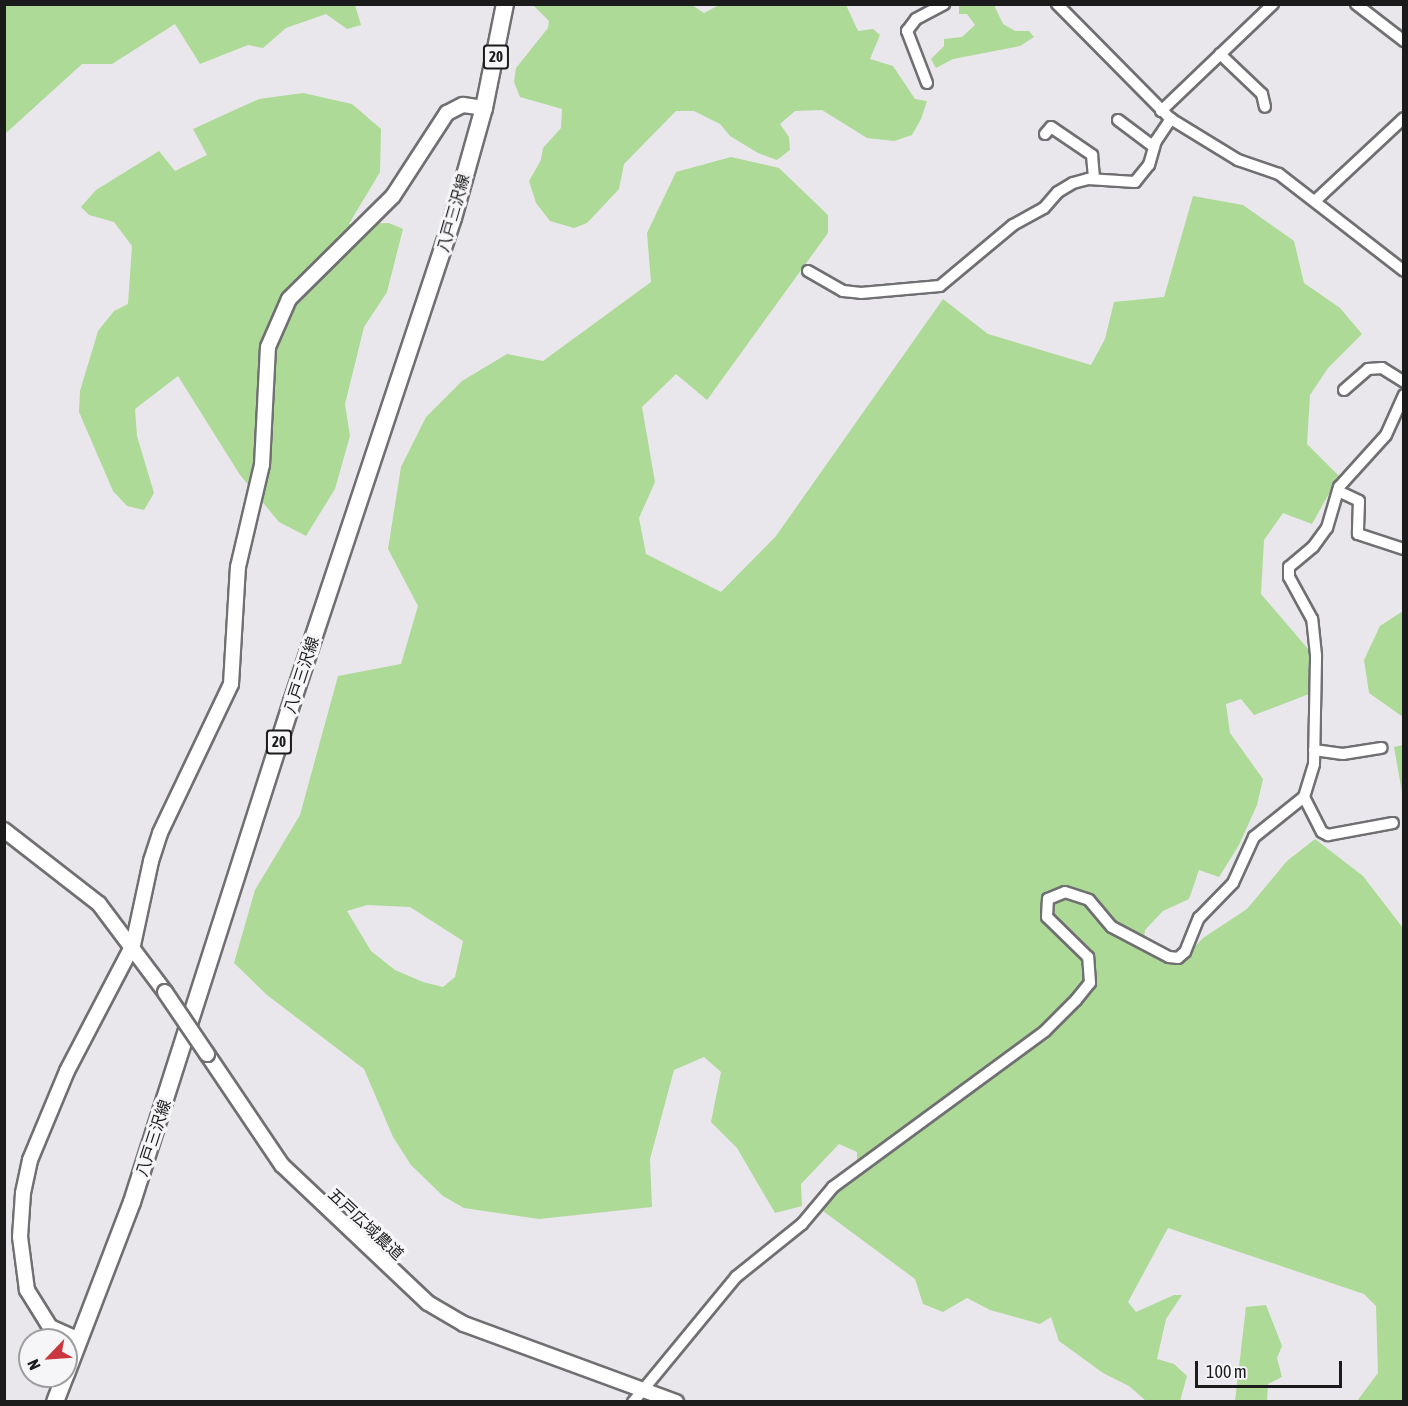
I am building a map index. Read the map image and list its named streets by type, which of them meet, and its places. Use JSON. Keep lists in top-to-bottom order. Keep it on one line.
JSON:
{"streets":{"main road":["20","八戸三沢線"],"street":["五戸広域農道"]},"scale_bar":"100 m","north":"bottom left"}
